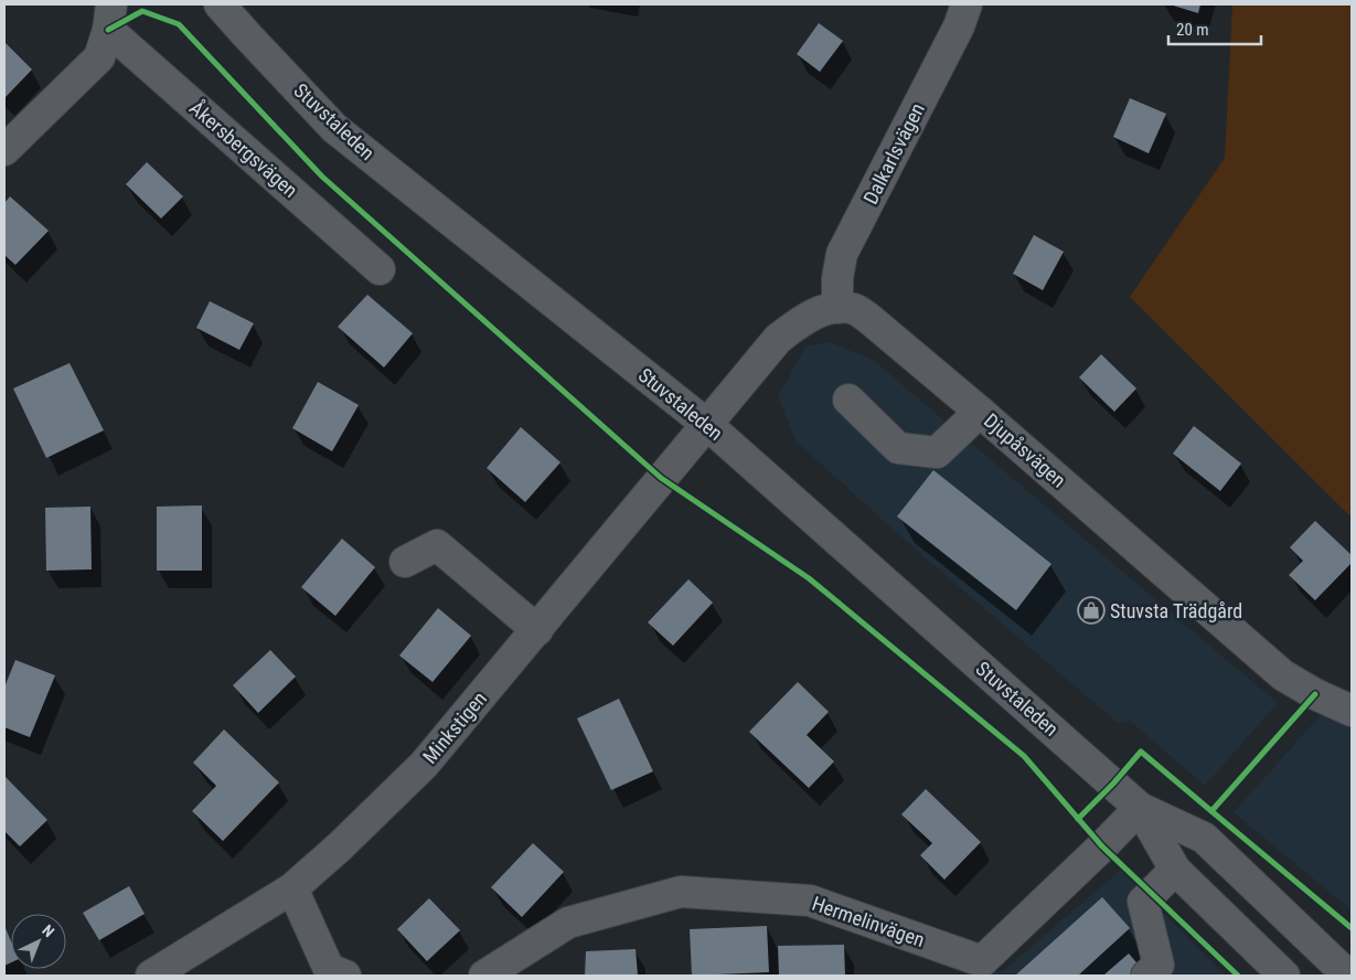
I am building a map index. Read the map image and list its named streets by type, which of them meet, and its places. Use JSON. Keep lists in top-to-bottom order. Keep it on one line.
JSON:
{"streets":{"street":["Stuvstaleden","Åkersbergsvägen","Dalkarlsvägen","Djupåsvägen","Minkstigen","Hermelinvägen"]},"crossings":[["Stuvstaleden","Minkstigen"],["Stuvstaleden","Hermelinvägen"],["Dalkarlsvägen","Djupåsvägen"]],"places":{"shop":["Stuvsta Trädgård"]},"scale_bar":"20 m","north":"top right"}
